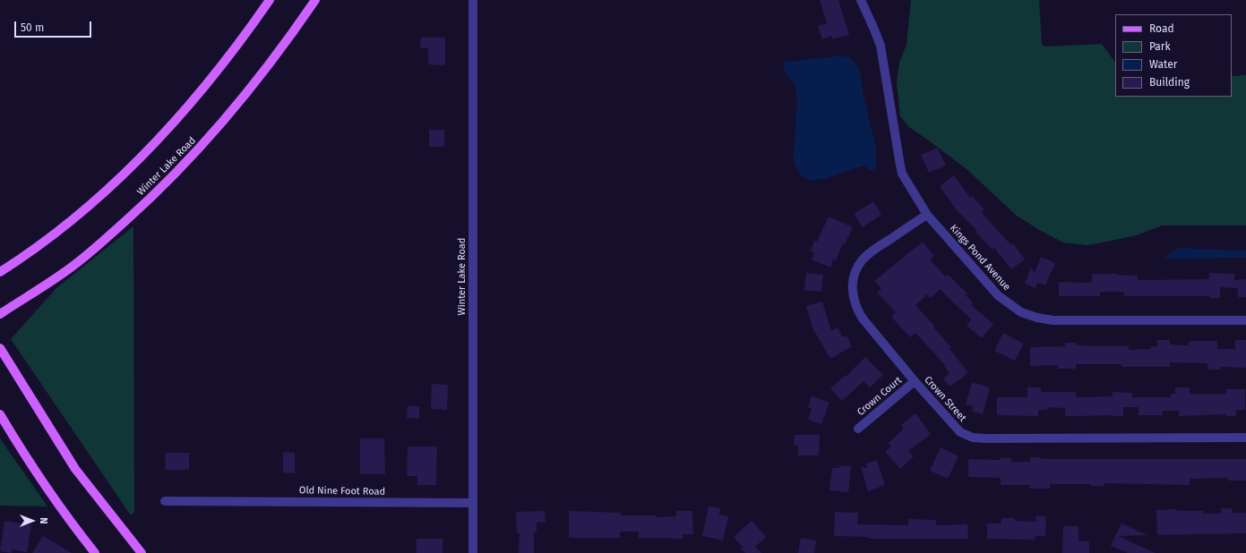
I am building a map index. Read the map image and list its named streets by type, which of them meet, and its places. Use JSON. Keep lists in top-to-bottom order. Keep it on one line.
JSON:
{"streets":{"main road":["Winter Lake Road"],"street":["Kings Pond Avenue","Crown Court","Crown Street","Old Nine Foot Road"]},"crossings":[["Winter Lake Road","Old Nine Foot Road"],["Kings Pond Avenue","Crown Street"],["Crown Court","Crown Street"]],"legend":["Road","Park","Water","Building"],"scale_bar":"50 m","north":"right"}
